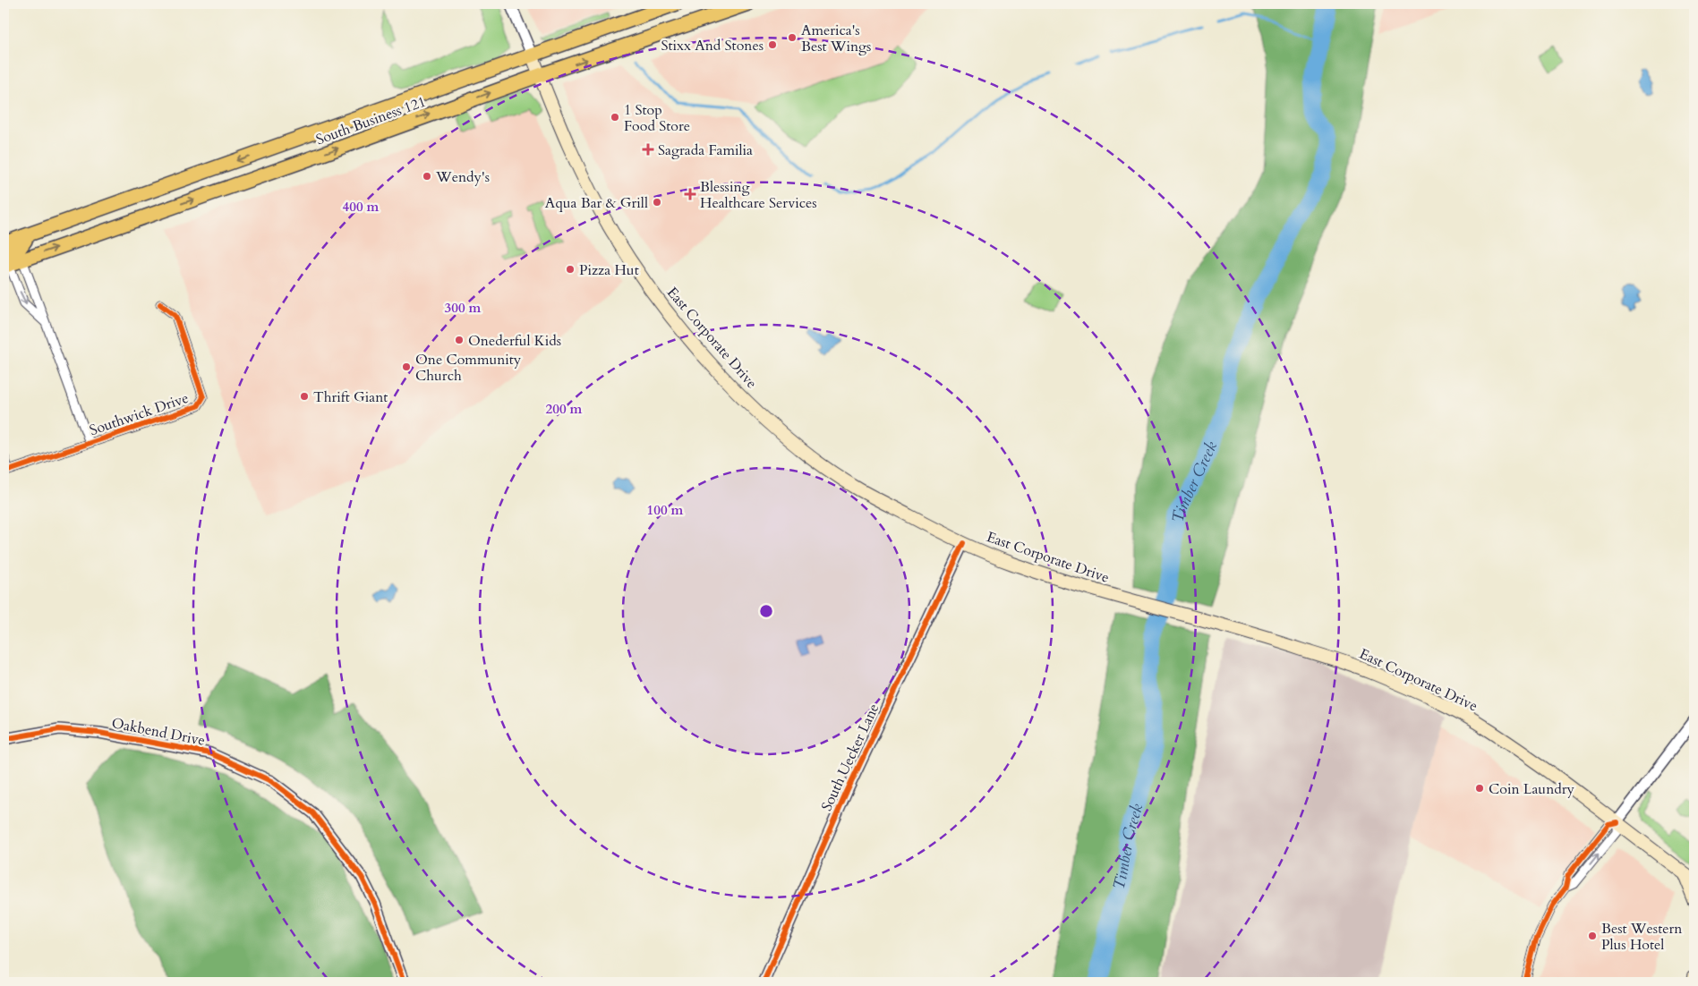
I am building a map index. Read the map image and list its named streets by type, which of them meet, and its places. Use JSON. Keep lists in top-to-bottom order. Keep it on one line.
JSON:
{"streets":{"main road":["South Business 121","East Corporate Drive"],"street":["Southwick Drive","Oakbend Drive","South Uecker Lane"]},"crossings":[["South Business 121","East Corporate Drive"],["East Corporate Drive","South Uecker Lane"]],"water":["Timber Creek"],"places":{"other":["America's Best Wings","Stixx And Stones","1 Stop Food Store","Wendy's","Aqua Bar & Grill","Pizza Hut","Onederful Kids","One Community Church","Thrift Giant","Coin Laundry","Best Western Plus Hotel"],"health":["Sagrada Familia","Blessing Healthcare Services"]},"rings":["400 m","300 m","200 m","100 m"]}
